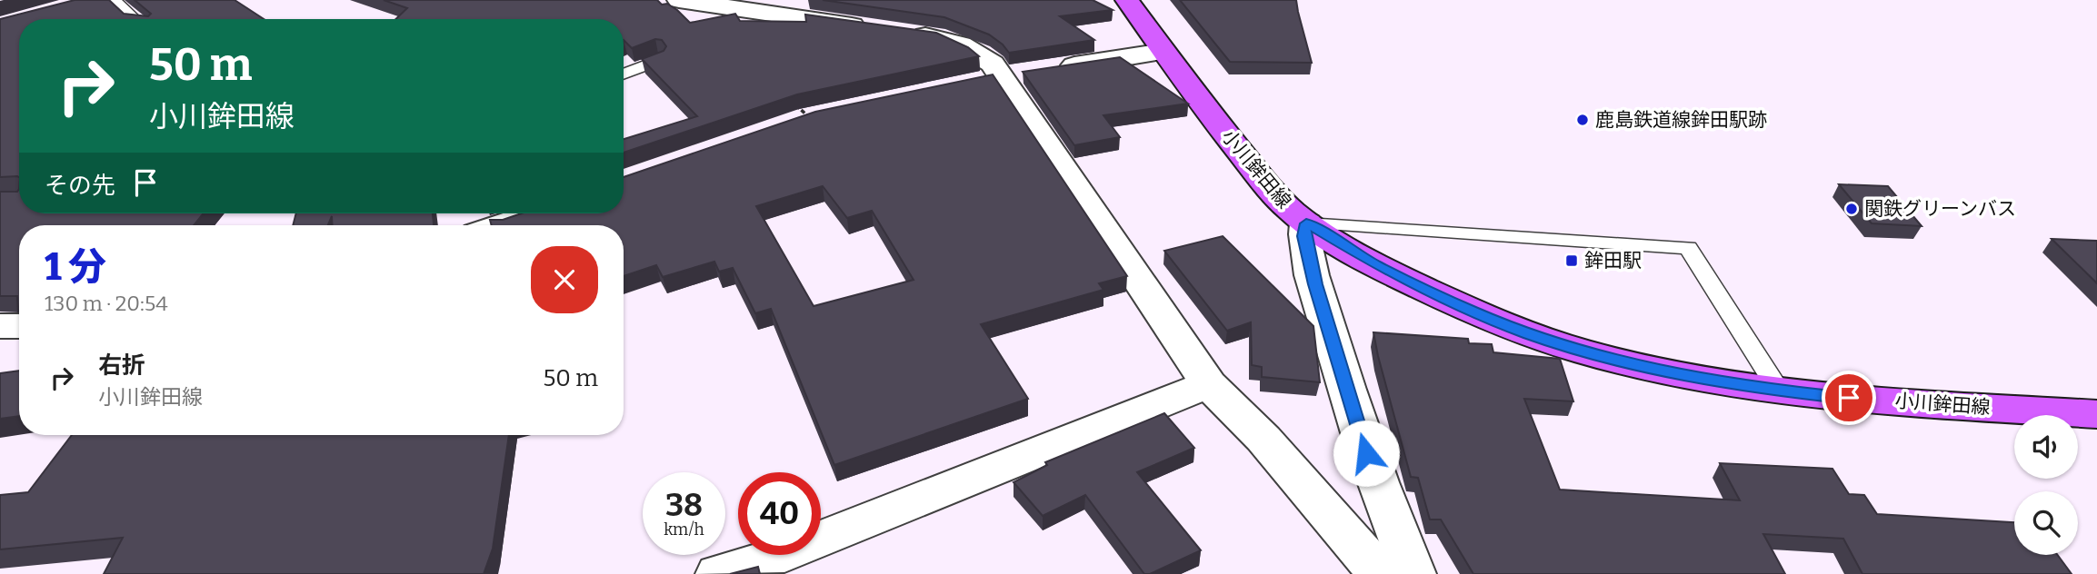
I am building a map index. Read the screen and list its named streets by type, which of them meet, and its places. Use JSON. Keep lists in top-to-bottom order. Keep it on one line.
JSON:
{"streets":{"main road":["小川鉾田線"]},"places":{"other":["鹿島鉄道線鉾田駅跡","関鉄グリーンバス"],"transit":["鉾田駅"]},"page":{"turn":["50 m","小川鉾田線"],"then":"その先","heading":["1 分","130 m · 20:54"],"list":[{"name":"右折","note":"小川鉾田線","value":"50 m"}],"speed":"38 km/h","limit":"40"}}
